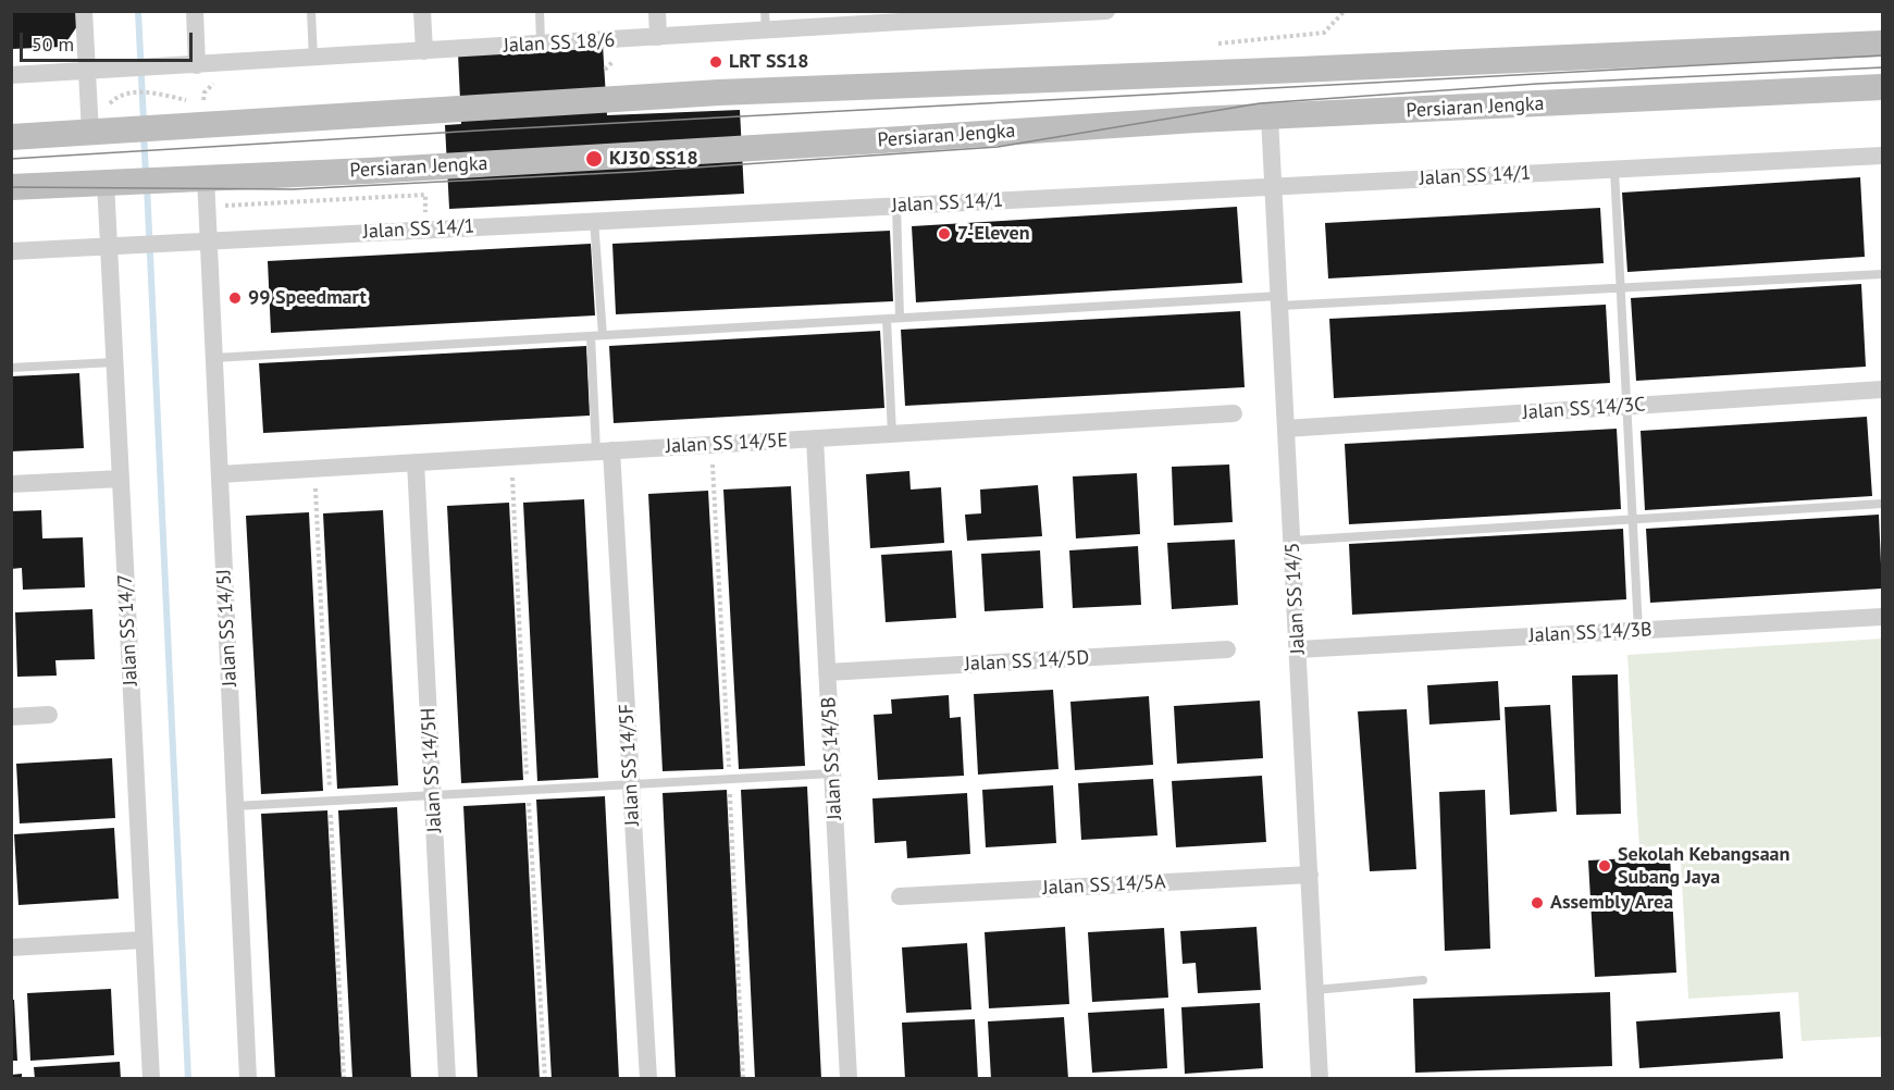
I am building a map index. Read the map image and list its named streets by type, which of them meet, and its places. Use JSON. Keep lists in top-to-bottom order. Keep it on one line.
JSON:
{"streets":{"main road":["Persiaran Jengka"],"street":["Jalan SS 18/6","Jalan SS 14/1","Jalan SS 14/3C","Jalan SS 14/5E","Jalan SS 14/5","Jalan SS 14/5J","Jalan SS 14/7","Jalan SS 14/3B","Jalan SS 14/5D","Jalan SS 14/5B","Jalan SS 14/5F","Jalan SS 14/5H","Jalan SS 14/5A"]},"crossings":[["Persiaran Jengka","Jalan SS 14/5"],["Persiaran Jengka","Jalan SS 14/5J"],["Persiaran Jengka","Jalan SS 14/7"],["Jalan SS 14/1","Jalan SS 14/5"],["Jalan SS 14/1","Jalan SS 14/5J"],["Jalan SS 14/1","Jalan SS 14/7"],["Jalan SS 14/3C","Jalan SS 14/5"],["Jalan SS 14/5E","Jalan SS 14/5J"],["Jalan SS 14/5E","Jalan SS 14/5B"],["Jalan SS 14/5E","Jalan SS 14/5F"],["Jalan SS 14/5E","Jalan SS 14/5H"],["Jalan SS 14/5","Jalan SS 14/3B"],["Jalan SS 14/5","Jalan SS 14/5A"],["Jalan SS 14/5D","Jalan SS 14/5B"]],"places":["LRT SS18","KJ30 SS18","7-Eleven","99 Speedmart","Sekolah Kebangsaan Subang Jaya","Assembly Area"],"scale_bar":"50 m"}
